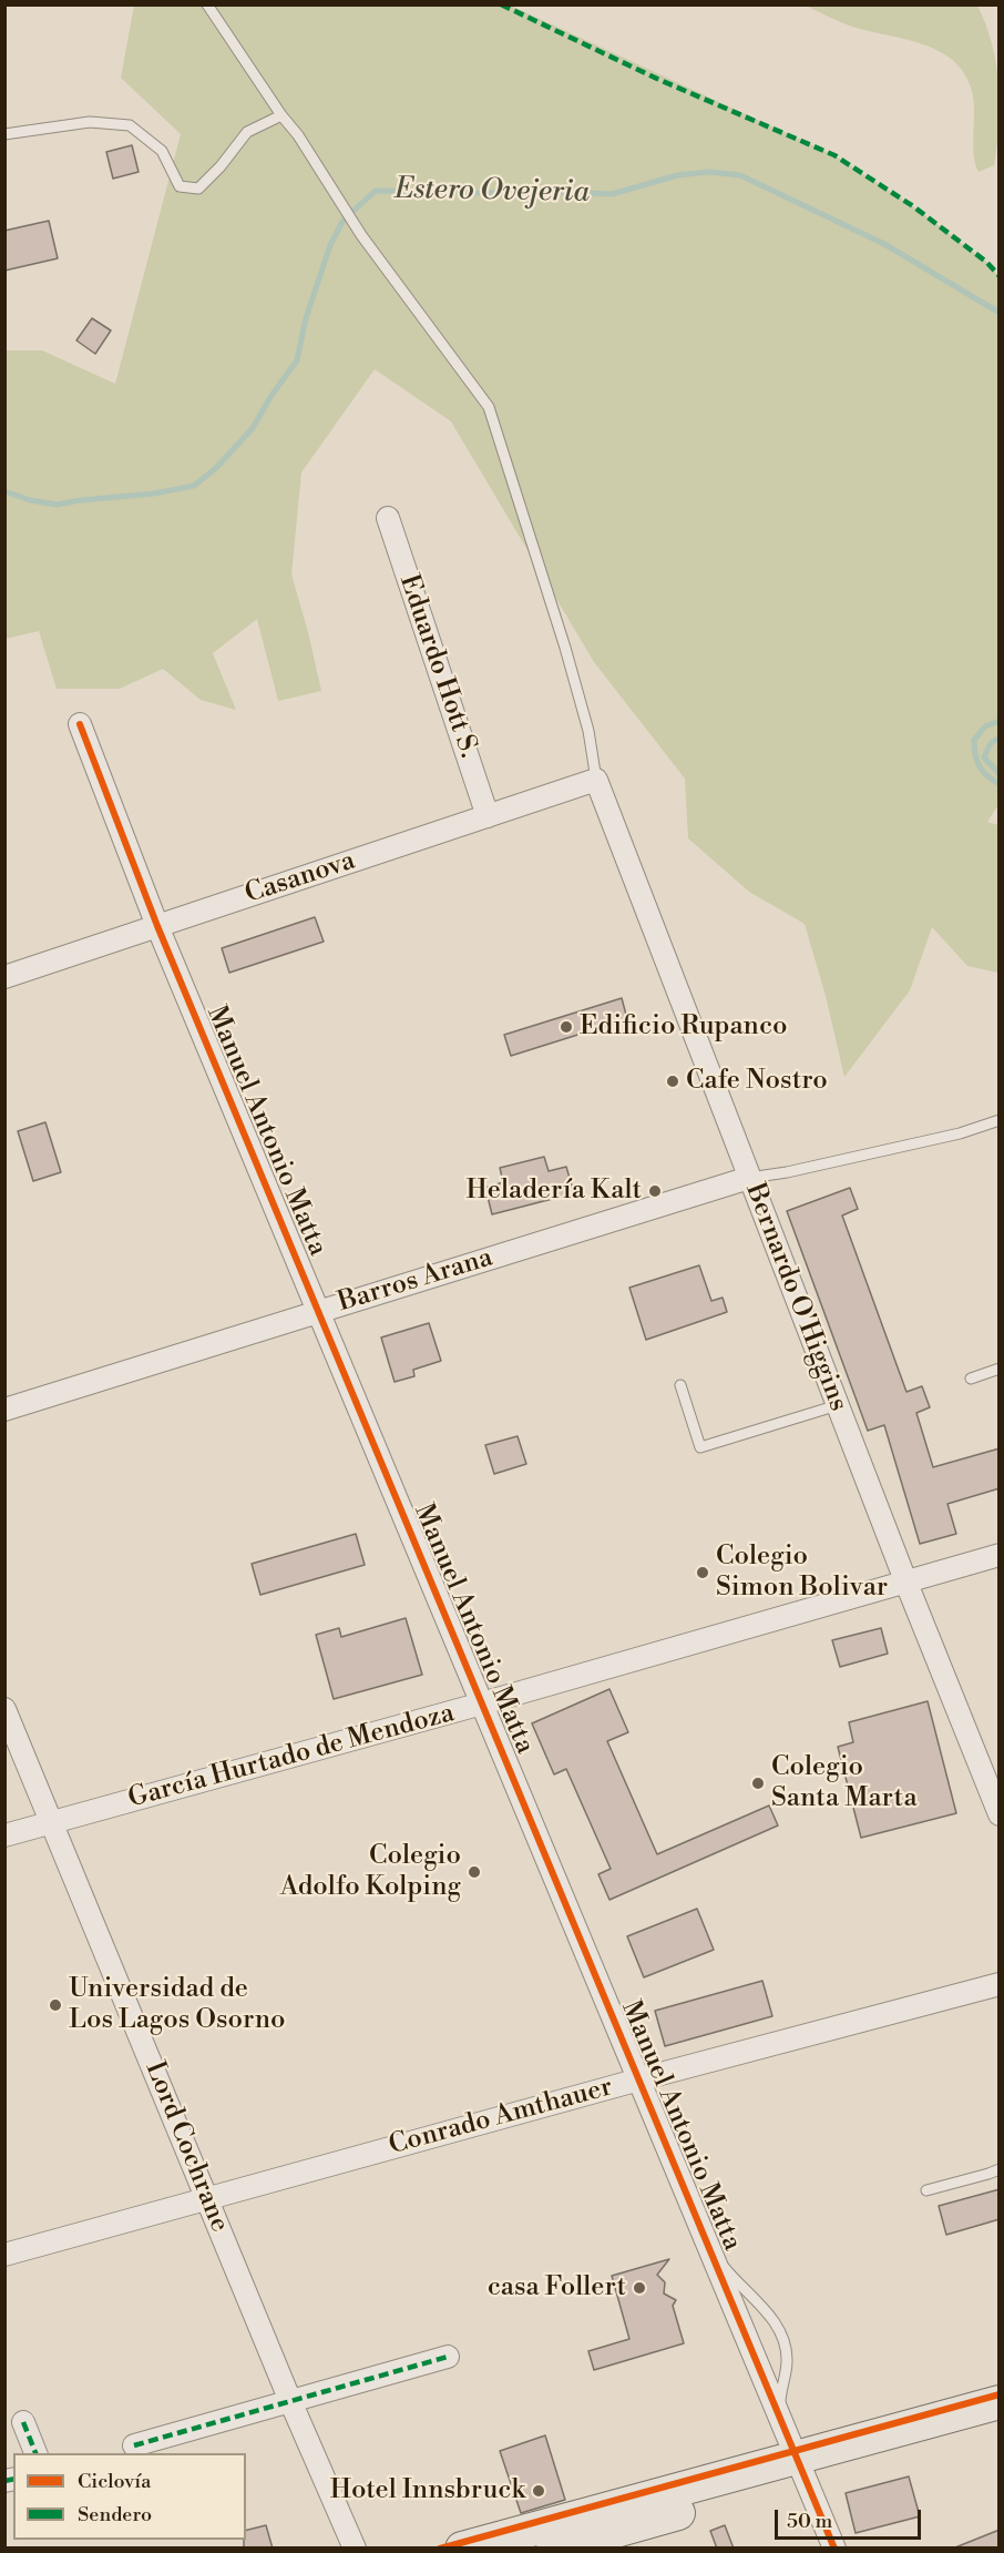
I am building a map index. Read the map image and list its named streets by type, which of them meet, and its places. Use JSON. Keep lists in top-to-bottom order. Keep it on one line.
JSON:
{"streets":{"street":["Eduardo Hott S.","Casanova","Manuel Antonio Matta","Barros Arana","Bernardo O'Higgins","García Hurtado de Mendoza","Conrado Amthauer","Lord Cochrane"]},"crossings":[["Eduardo Hott S.","Casanova"],["Casanova","Manuel Antonio Matta"],["Casanova","Bernardo O'Higgins"],["Manuel Antonio Matta","Barros Arana"],["Manuel Antonio Matta","García Hurtado de Mendoza"],["Manuel Antonio Matta","Conrado Amthauer"],["Barros Arana","Bernardo O'Higgins"],["Bernardo O'Higgins","García Hurtado de Mendoza"],["García Hurtado de Mendoza","Lord Cochrane"],["Conrado Amthauer","Lord Cochrane"]],"water":["Estero Ovejeria"],"places":["Edificio Rupanco","Cafe Nostro","Heladería Kalt","Colegio Simon Bolivar","Colegio Santa Marta","Colegio Adolfo Kolping","Universidad de Los Lagos Osorno","casa Follert","Hotel Innsbruck"],"legend":["Ciclovía","Sendero"],"scale_bar":"50 m"}
